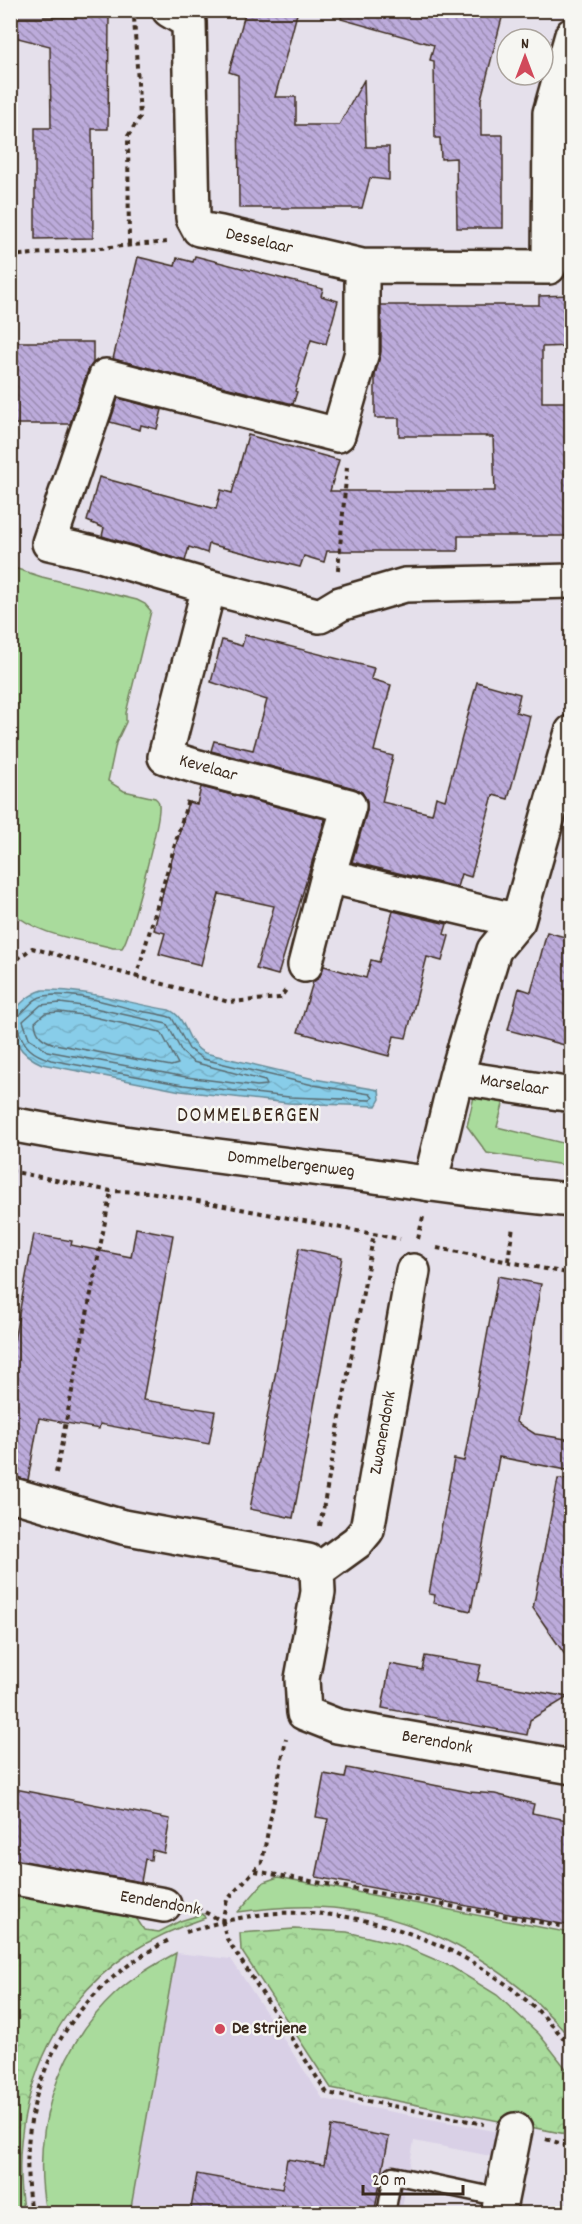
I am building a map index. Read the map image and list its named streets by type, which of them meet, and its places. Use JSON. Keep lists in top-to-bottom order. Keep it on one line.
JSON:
{"streets":{"street":["Desselaar","Kevelaar","Marselaar","Dommelbergenweg","Zwanendonk","Berendonk","Eendendonk"]},"crossings":[["Berendonk","Eendendonk"]],"districts":["DOMMELBERGEN"],"places":["De Strijene"],"scale_bar":"20 m","north":"top"}
